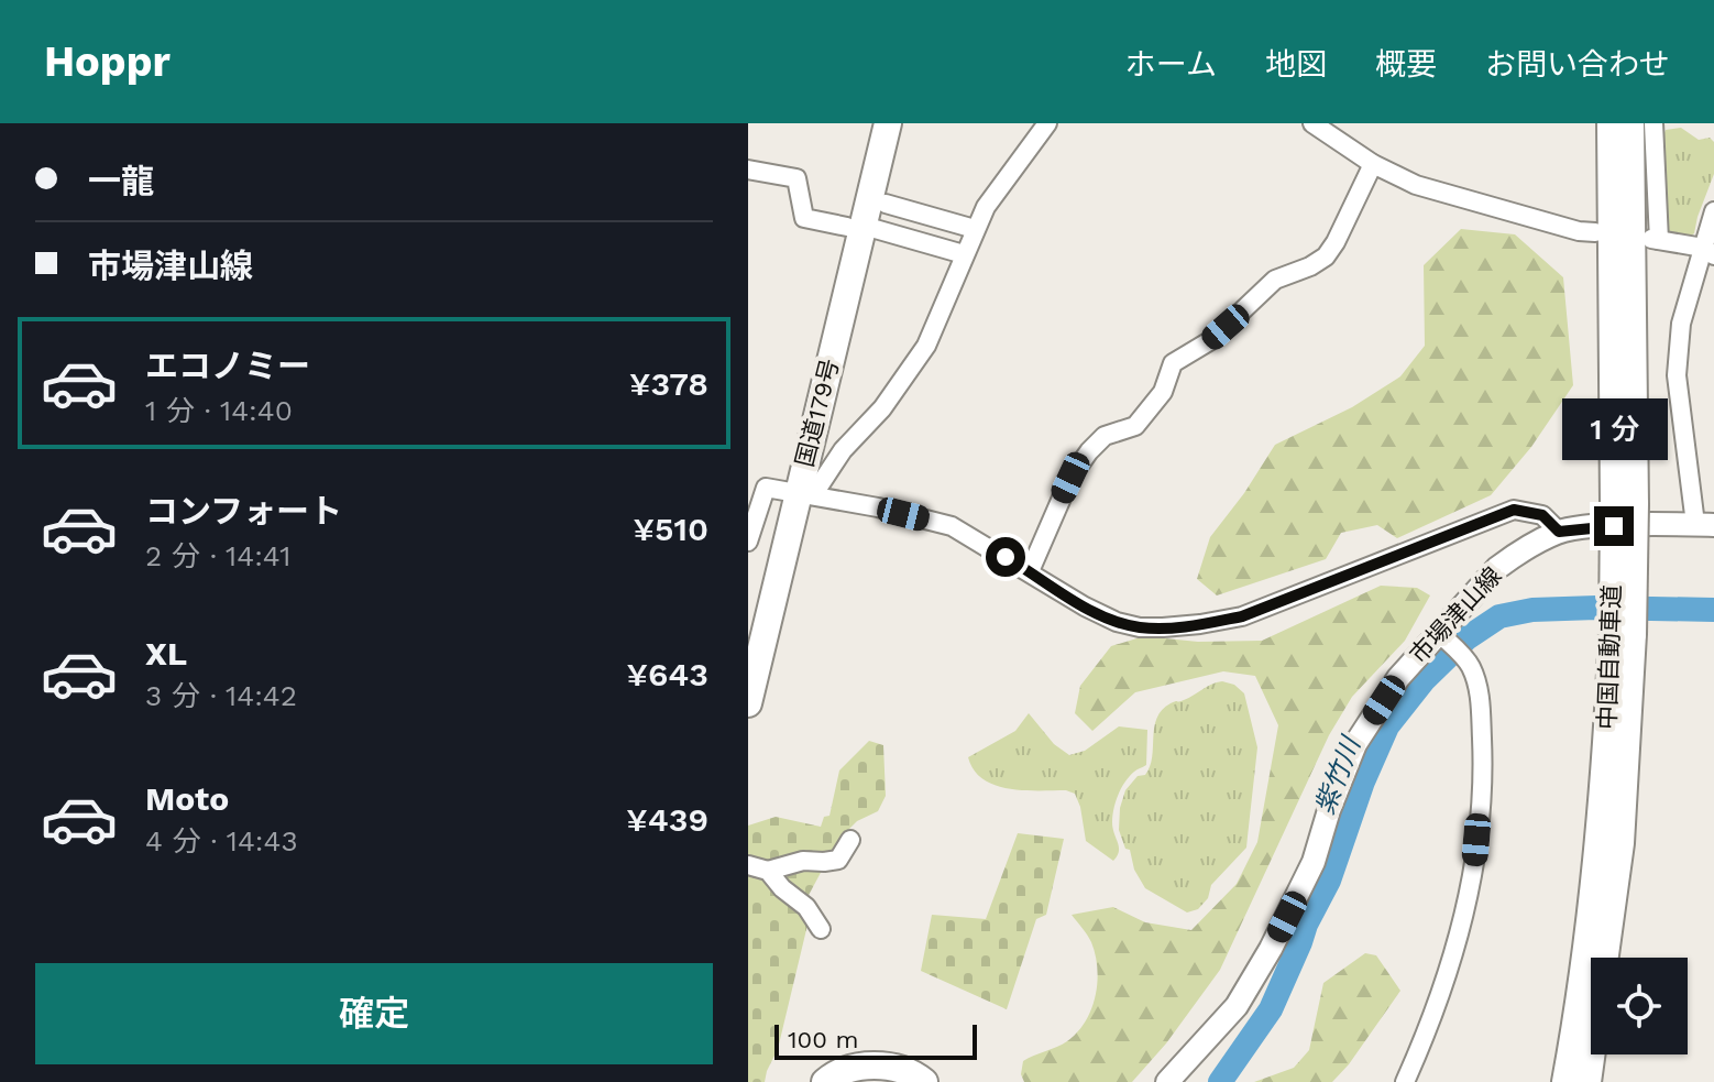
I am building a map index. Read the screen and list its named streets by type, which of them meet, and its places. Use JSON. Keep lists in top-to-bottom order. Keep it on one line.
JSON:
{"streets":{"highway":["国道179号","中国自動車道"],"main road":["市場津山線"]},"water":["紫竹川"],"scale_bar":"100 m","page":{"header":"Hoppr","nav":["ホーム","地図","概要","お問い合わせ"],"banner":["一龍","市場津山線"],"list":[{"name":"エコノミー","note":"1 分 · 14:40","value":"¥378"},{"name":"コンフォート","note":"2 分 · 14:41","value":"¥510"},{"name":"XL","note":"3 分 · 14:42","value":"¥643"},{"name":"Moto","note":"4 分 · 14:43","value":"¥439"}],"bubble":"1 分","buttons":"確定","scale":"100 m"}}
